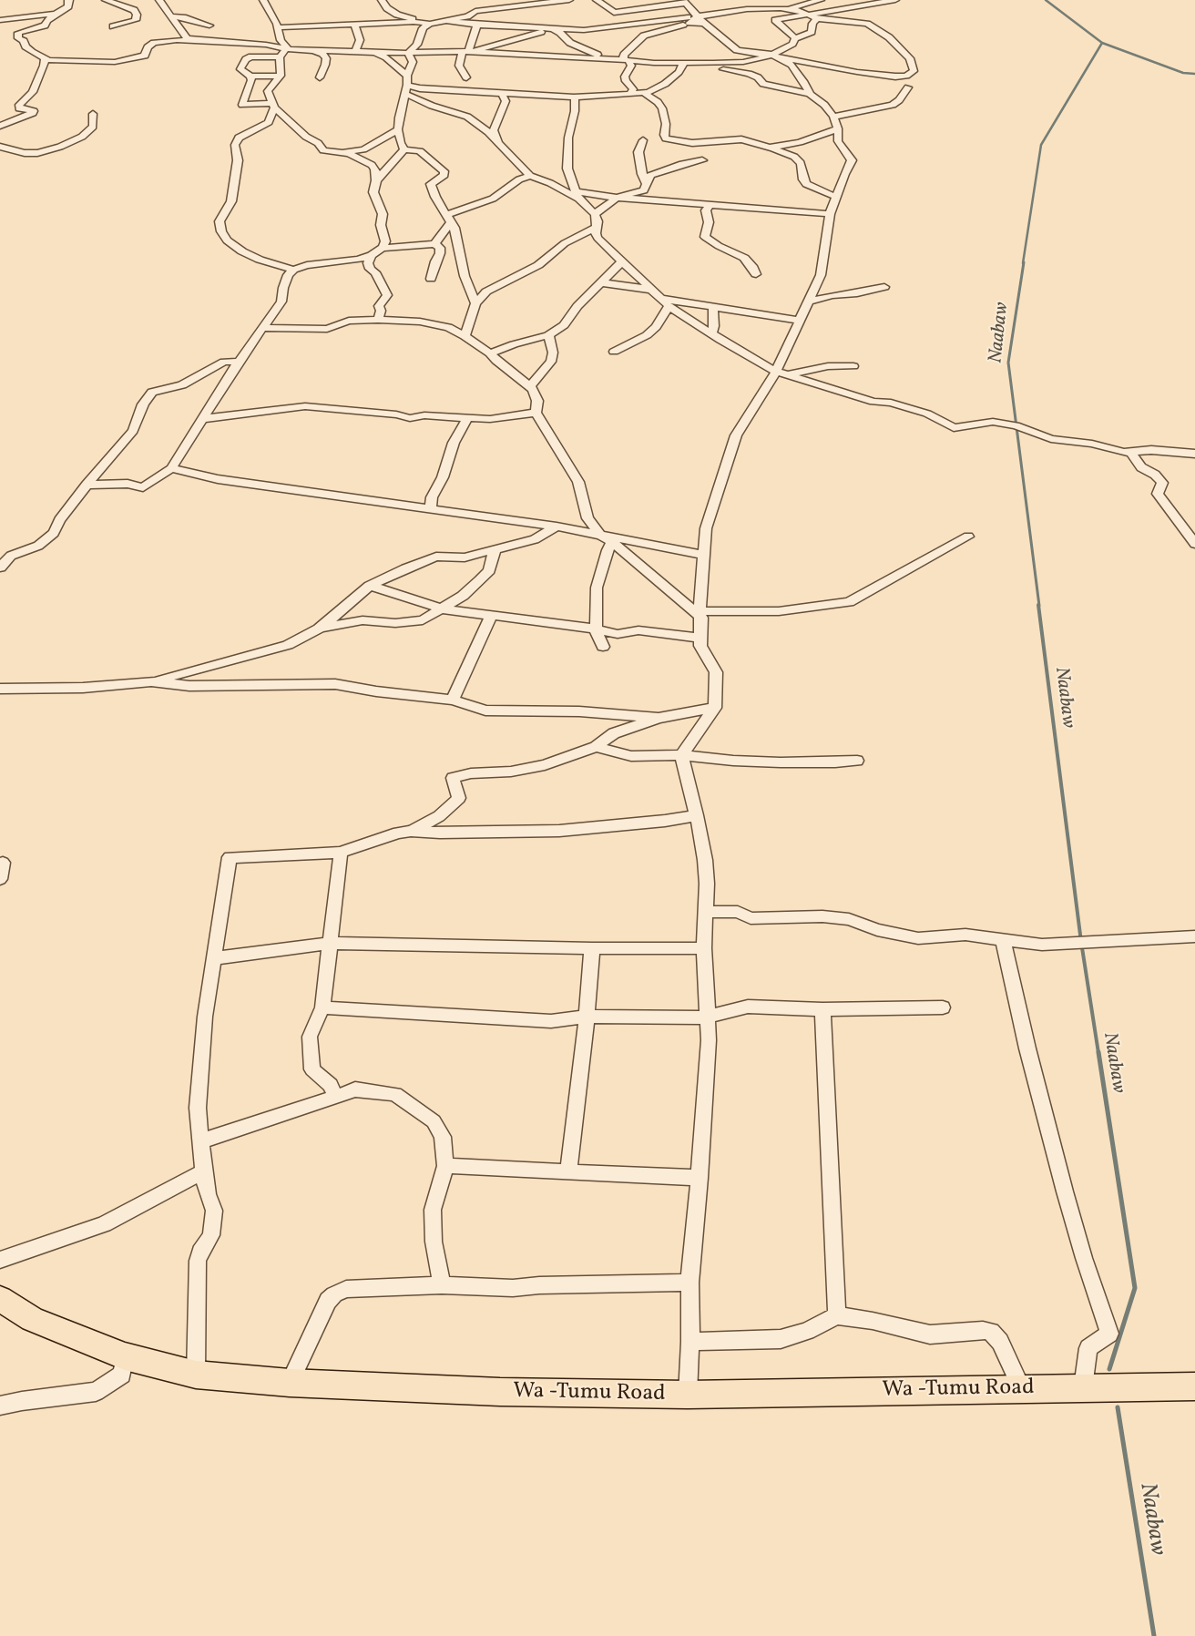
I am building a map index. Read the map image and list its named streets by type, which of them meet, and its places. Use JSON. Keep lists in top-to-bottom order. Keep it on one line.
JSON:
{"streets":{"highway":["Wa -Tumu Road"]},"water":["Naabaw"]}
